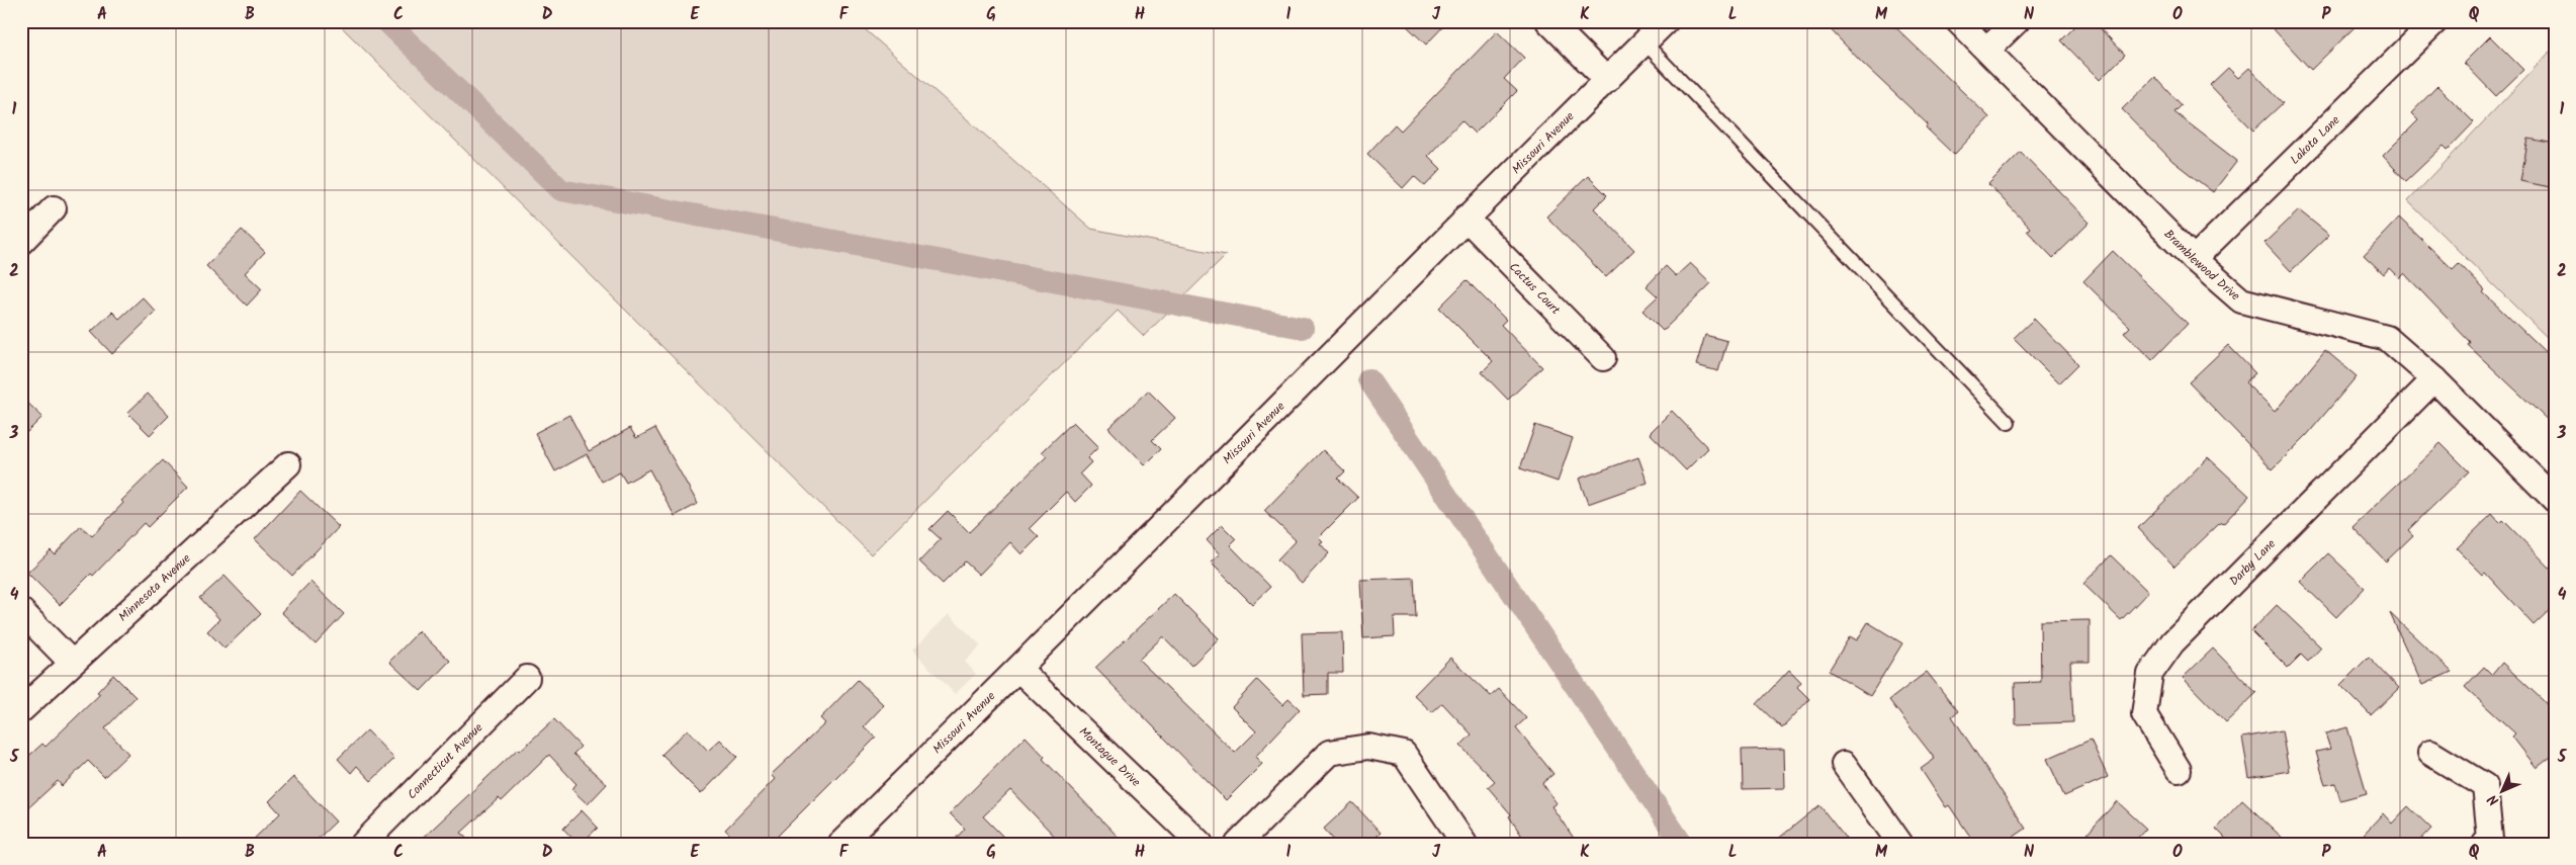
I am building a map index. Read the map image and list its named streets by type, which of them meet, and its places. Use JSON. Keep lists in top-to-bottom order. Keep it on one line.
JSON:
{"streets":{"street":["Lakota Lane","Missouri Avenue","Bramblewood Drive","Cactus Court","Darby Lane","Minnesota Avenue","Montague Drive","Connecticut Avenue"]},"crossings":[["Lakota Lane","Bramblewood Drive"],["Missouri Avenue","Cactus Court"],["Missouri Avenue","Montague Drive"],["Bramblewood Drive","Darby Lane"]],"north":"bottom left","grid":{"columns":["A","B","C","D","E","F","G","H","I","J","K","L","M","N","O","P","Q"],"rows":["1","2","3","4","5"]}}
